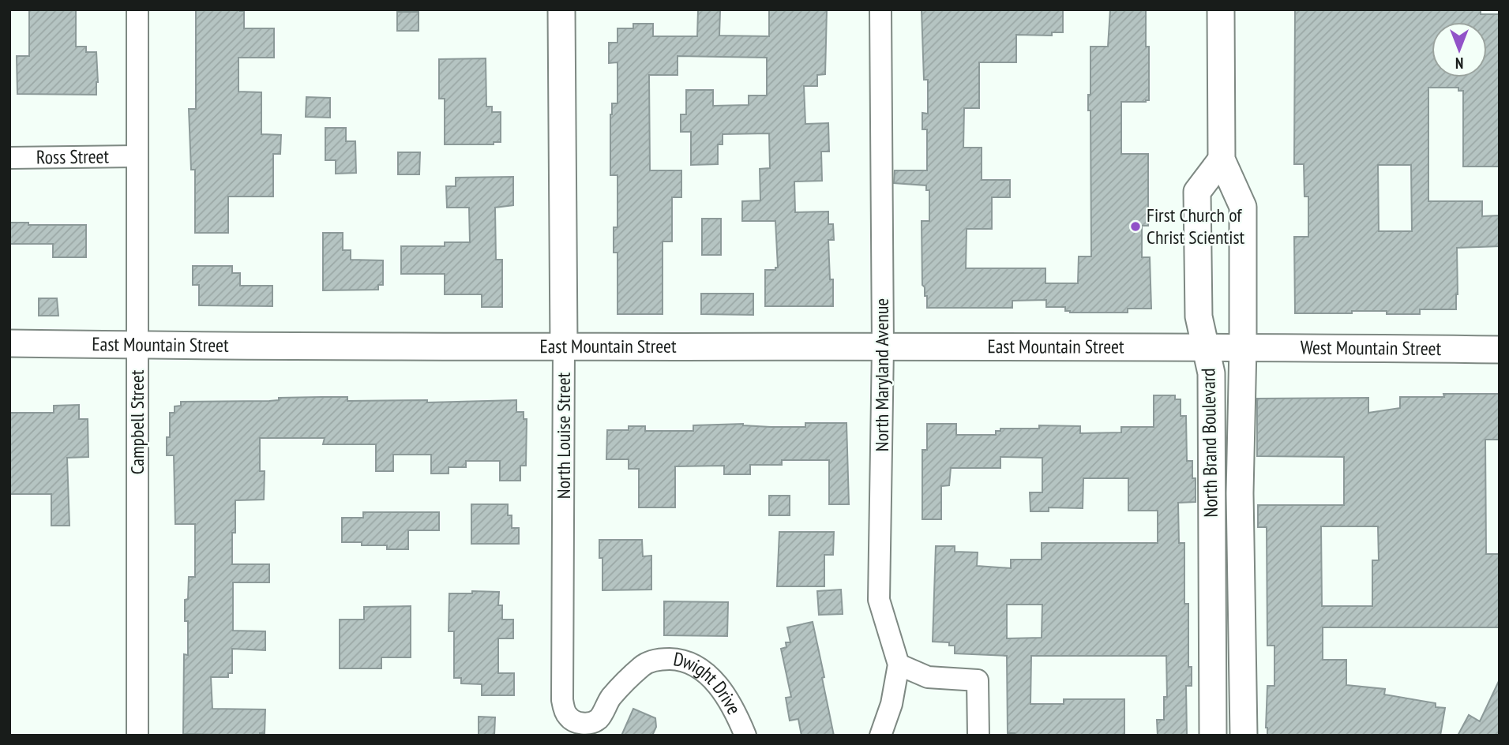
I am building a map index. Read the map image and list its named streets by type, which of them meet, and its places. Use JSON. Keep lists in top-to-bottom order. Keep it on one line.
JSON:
{"streets":{"street":["Ross Street","East Mountain Street","West Mountain Street","North Maryland Avenue","Campbell Street","North Louise Street","North Brand Boulevard","Dwight Drive"]},"crossings":[["Ross Street","Campbell Street"],["East Mountain Street","West Mountain Street"],["East Mountain Street","North Maryland Avenue"],["East Mountain Street","Campbell Street"],["East Mountain Street","North Louise Street"],["East Mountain Street","North Brand Boulevard"],["West Mountain Street","North Brand Boulevard"],["North Louise Street","Dwight Drive"]],"places":["First Church of Christ Scientist"],"north":"bottom"}
